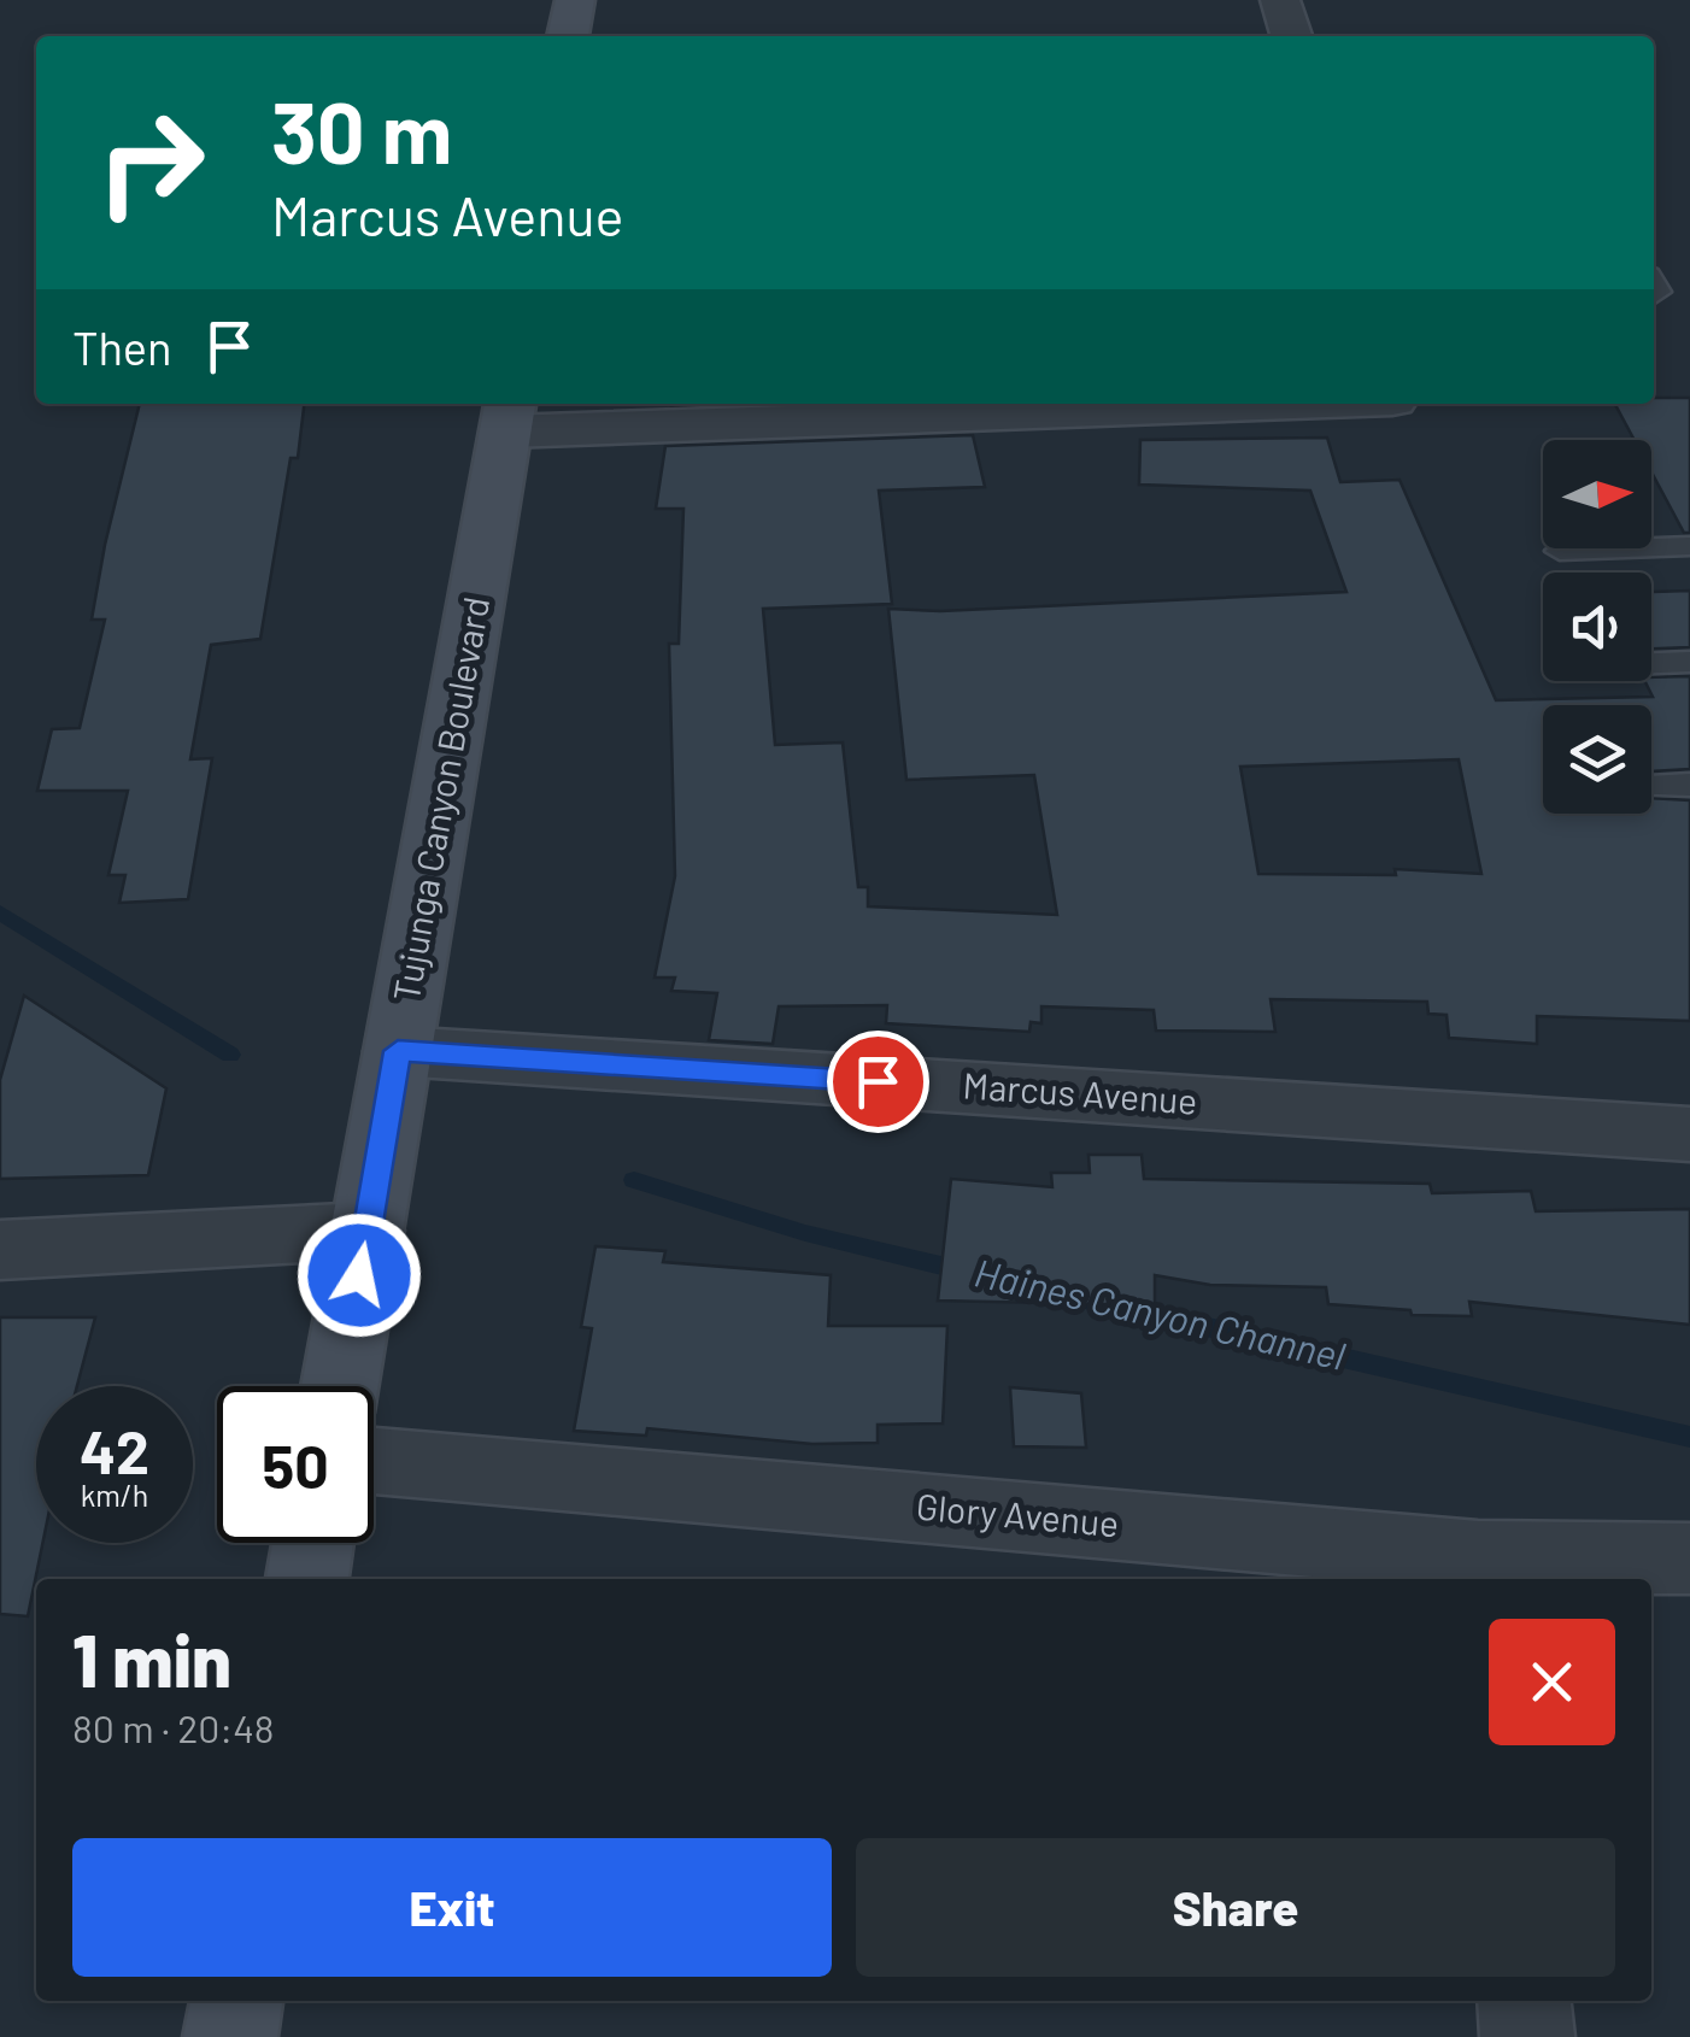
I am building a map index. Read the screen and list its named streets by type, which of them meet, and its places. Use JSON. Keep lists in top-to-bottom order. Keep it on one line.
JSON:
{"streets":{"main road":["Tujunga Canyon Boulevard"],"street":["Marcus Avenue","Glory Avenue"]},"crossings":[["Tujunga Canyon Boulevard","Marcus Avenue"]],"water":["Haines Canyon Channel"],"north":"right","page":{"turn":["30 m","Marcus Avenue"],"then":"Then","speed":"42 km/h","limit":"50","heading":["1 min","80 m · 20:48"],"buttons":["Exit","Share"]}}
